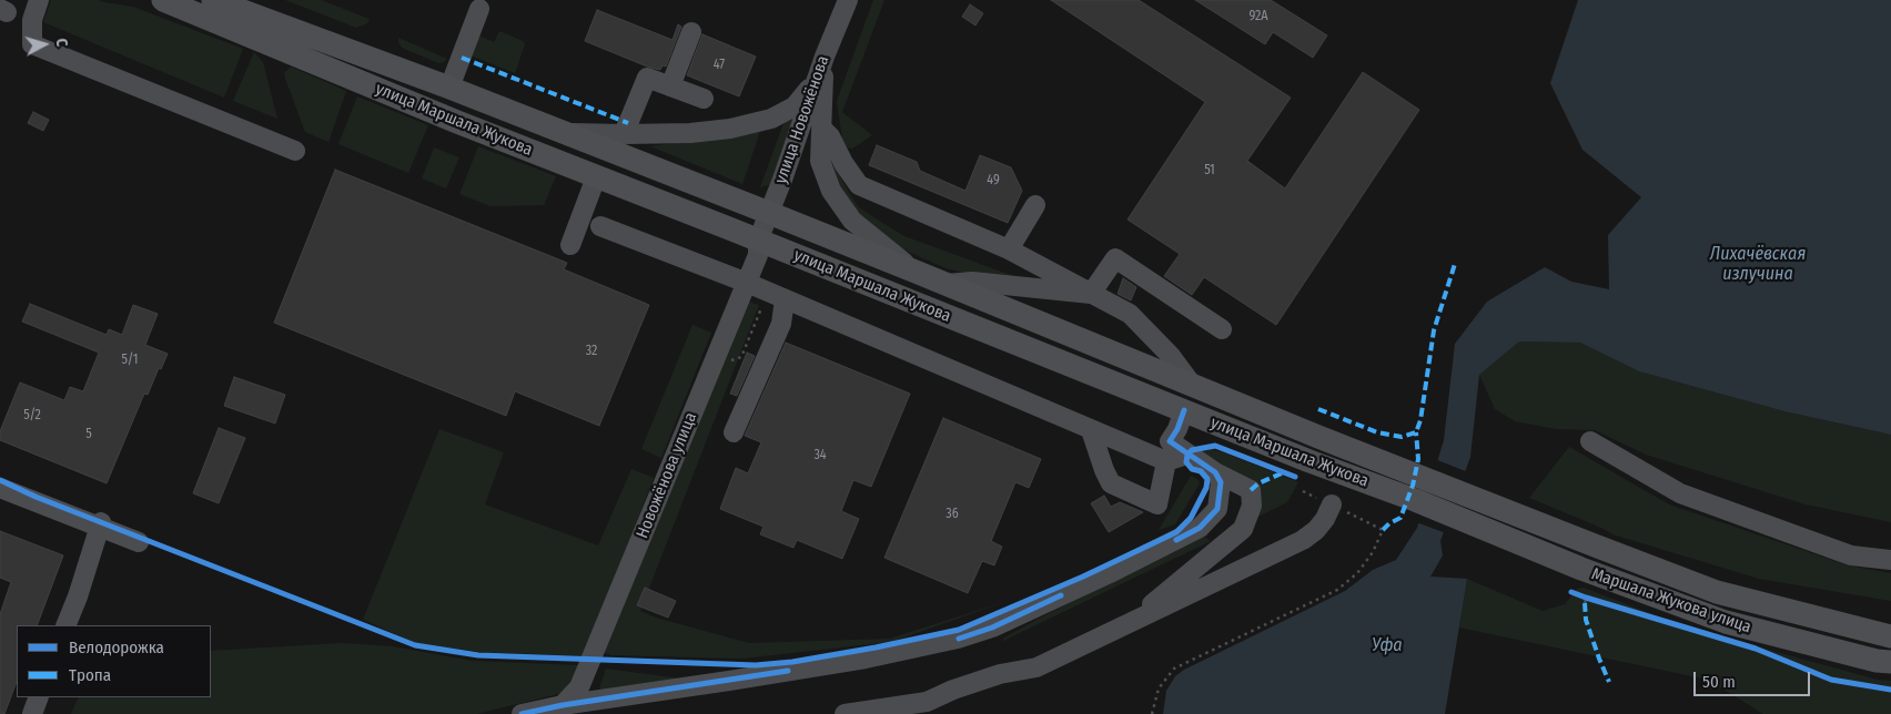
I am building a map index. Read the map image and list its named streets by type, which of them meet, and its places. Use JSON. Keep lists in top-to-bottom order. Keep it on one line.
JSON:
{"streets":{"main road":["улица Маршала Жукова","Маршала Жукова улица"],"street":["улица Новожёнова","Новожёнова улица"]},"crossings":[["улица Маршала Жукова","улица Новожёнова"],["улица Маршала Жукова","Новожёнова улица"],["улица Маршала Жукова","Маршала Жукова улица"],["улица Новожёнова","Новожёнова улица"]],"water":["Лихачёвская излучина","Уфа"],"house_numbers":["92А","47","51","49","32","5/1","5/2","5","34","36"],"legend":["Велодорожка","Тропа"],"scale_bar":"50 m","north":"right"}
